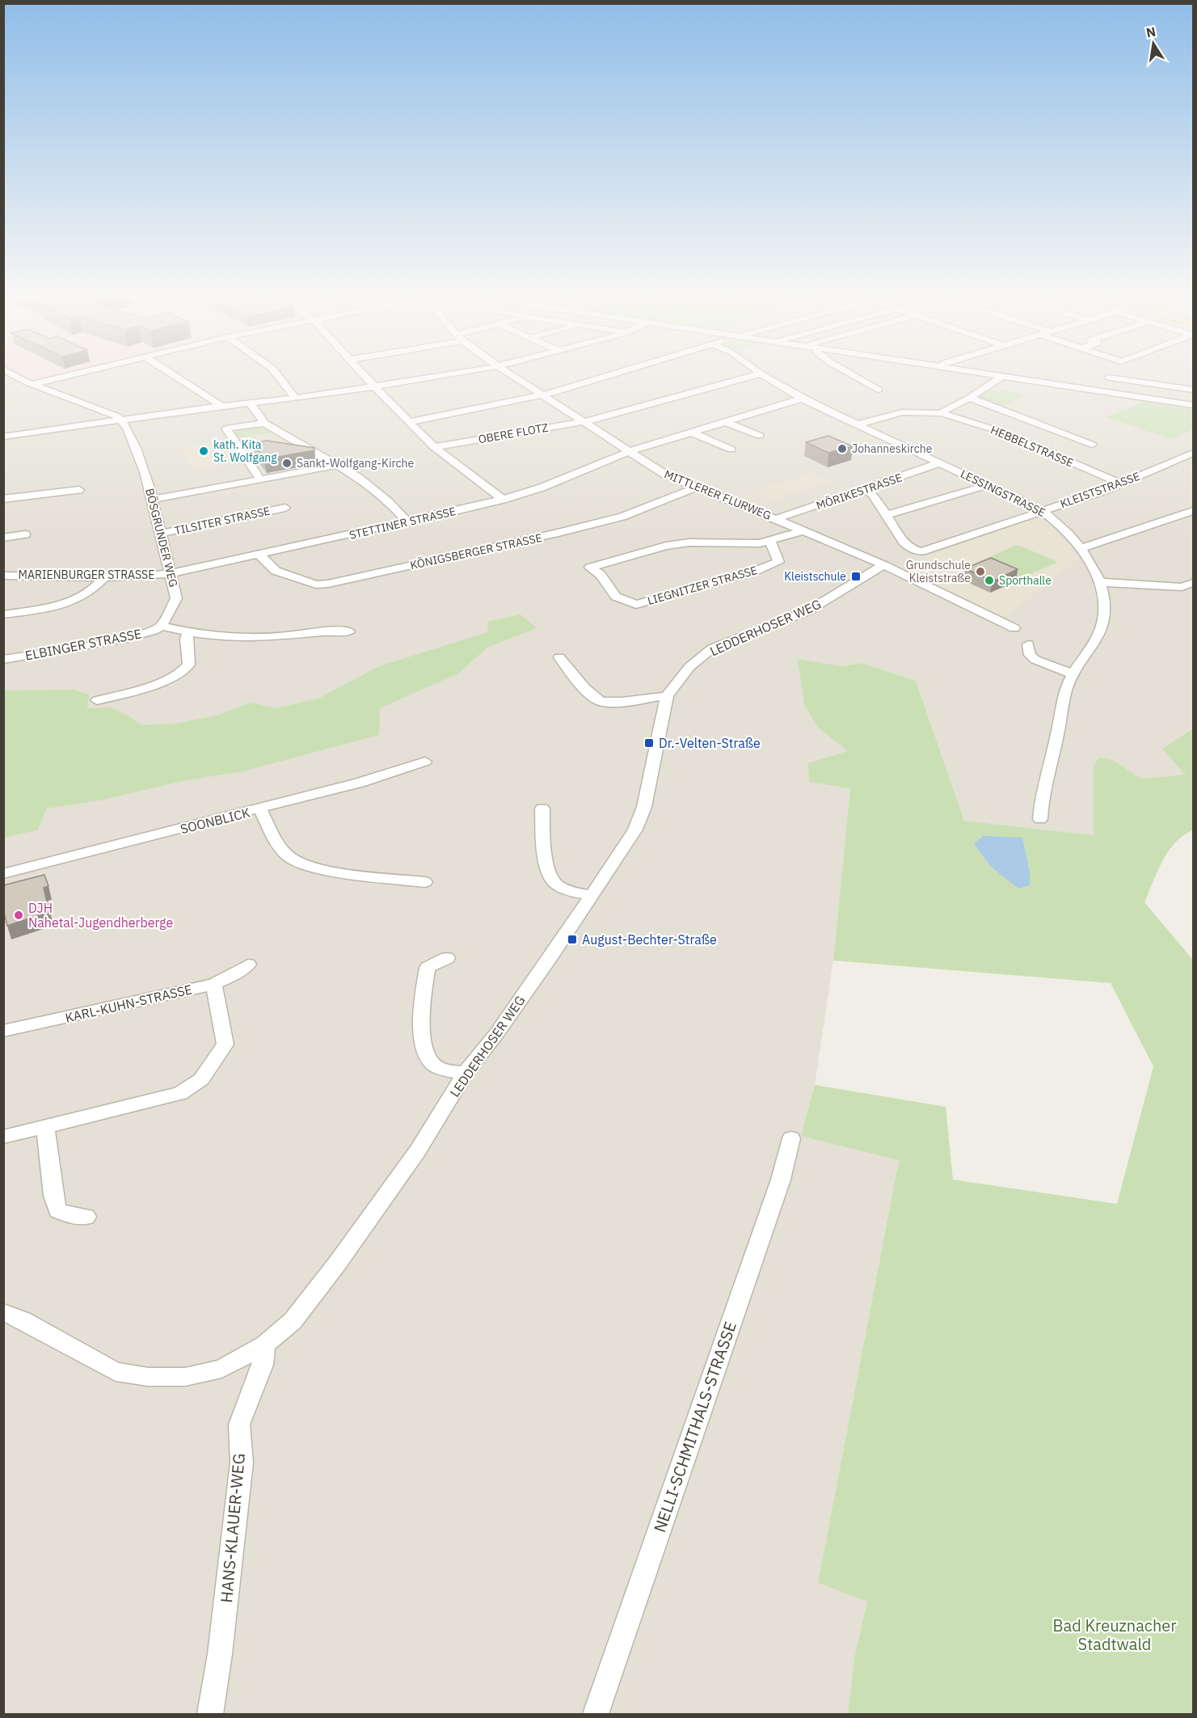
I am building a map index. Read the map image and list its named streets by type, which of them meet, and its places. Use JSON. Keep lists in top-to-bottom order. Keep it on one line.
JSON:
{"streets":{"street":["OBERE FLOTZ","HEBBELSTRASSE","KLEISTSTRASSE","MÖRIKESTRASSE","LESSINGSTRASSE","MITTLERER FLURWEG","TILSITER STRASSE","STETTINER STRASSE","BÖSGRUNDER WEG","KÖNIGSBERGER STRASSE","MARIENBURGER STRASSE","LIEGNITZER STRASSE","LEDDERHOSER WEG","ELBINGER STRASSE","SOONBLICK","KARL-KUHN-STRASSE","NELLI-SCHMITHALS-STRASSE","HANS-KLAUER-WEG"]},"crossings":[["OBERE FLOTZ","MITTLERER FLURWEG"],["HEBBELSTRASSE","KLEISTSTRASSE"],["KLEISTSTRASSE","LESSINGSTRASSE"],["MÖRIKESTRASSE","LESSINGSTRASSE"],["MÖRIKESTRASSE","MITTLERER FLURWEG"],["LESSINGSTRASSE","STETTINER STRASSE"],["MITTLERER FLURWEG","STETTINER STRASSE"],["MITTLERER FLURWEG","KÖNIGSBERGER STRASSE"],["MITTLERER FLURWEG","LEDDERHOSER WEG"],["TILSITER STRASSE","BÖSGRUNDER WEG"],["STETTINER STRASSE","BÖSGRUNDER WEG"],["STETTINER STRASSE","KÖNIGSBERGER STRASSE"],["STETTINER STRASSE","MARIENBURGER STRASSE"],["BÖSGRUNDER WEG","MARIENBURGER STRASSE"],["BÖSGRUNDER WEG","ELBINGER STRASSE"],["LEDDERHOSER WEG","HANS-KLAUER-WEG"]],"parks":["Bad Kreuznacher Stadtwald"],"places":{"other":["Johanneskirche","kath. Kita St. Wolfgang","Sankt-Wolfgang-Kirche","Grundschule Kleiststraße","Sporthalle","DJH Nahetal-Jugendherberge"],"transit":["Kleistschule","Dr.-Velten-Straße","August-Bechter-Straße"]},"north":"top"}
